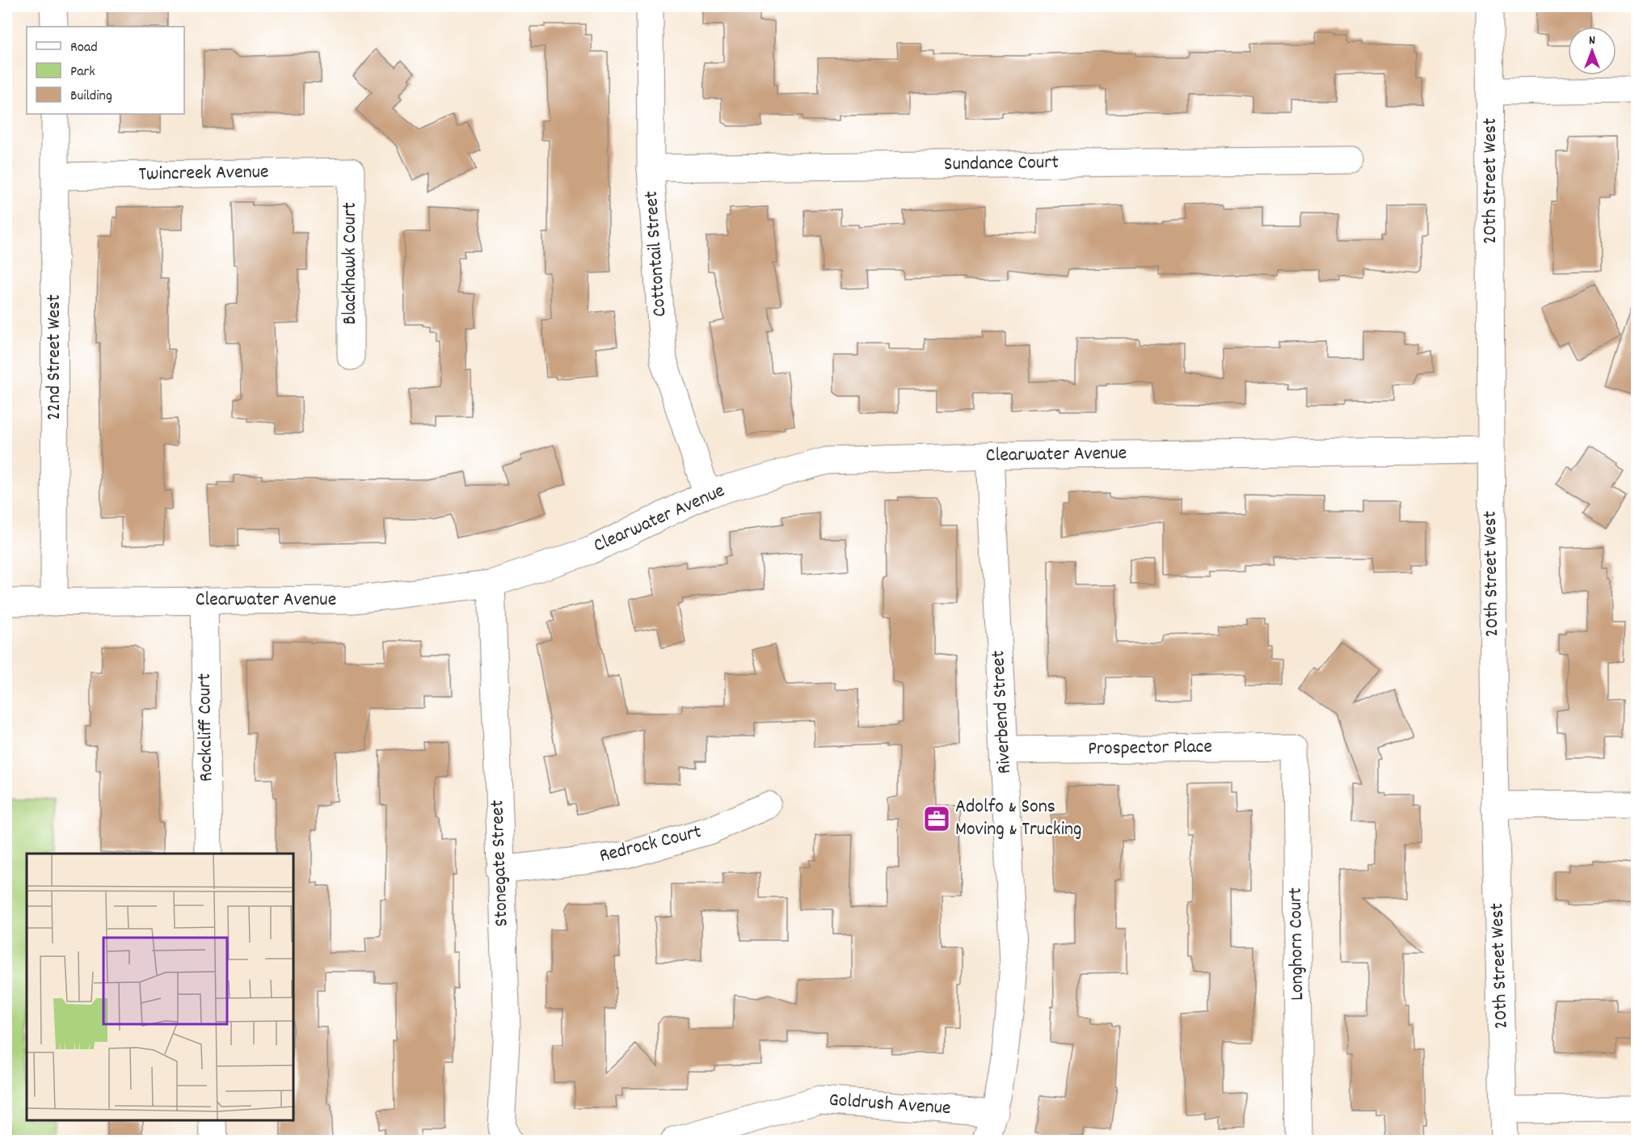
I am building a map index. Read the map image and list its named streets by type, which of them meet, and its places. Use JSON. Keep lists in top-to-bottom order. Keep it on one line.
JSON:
{"streets":{"street":["Sundance Court","Twincreek Avenue","20th Street West","Cottontail Street","Blackhawk Court","22nd Street West","Clearwater Avenue","Riverbend Street","Rockcliff Court","Prospector Place","Redrock Court","Stonegate Street","Longhorn Court","Goldrush Avenue"]},"crossings":[["Sundance Court","Cottontail Street"],["Twincreek Avenue","Blackhawk Court"],["Twincreek Avenue","22nd Street West"],["20th Street West","Clearwater Avenue"],["Cottontail Street","Clearwater Avenue"],["22nd Street West","Clearwater Avenue"],["Clearwater Avenue","Riverbend Street"],["Clearwater Avenue","Rockcliff Court"],["Clearwater Avenue","Stonegate Street"],["Riverbend Street","Prospector Place"],["Riverbend Street","Goldrush Avenue"],["Prospector Place","Longhorn Court"],["Redrock Court","Stonegate Street"]],"places":{"office":["Adolfo & Sons Moving & Trucking"]},"legend":["Road","Park","Building"],"north":"top"}
